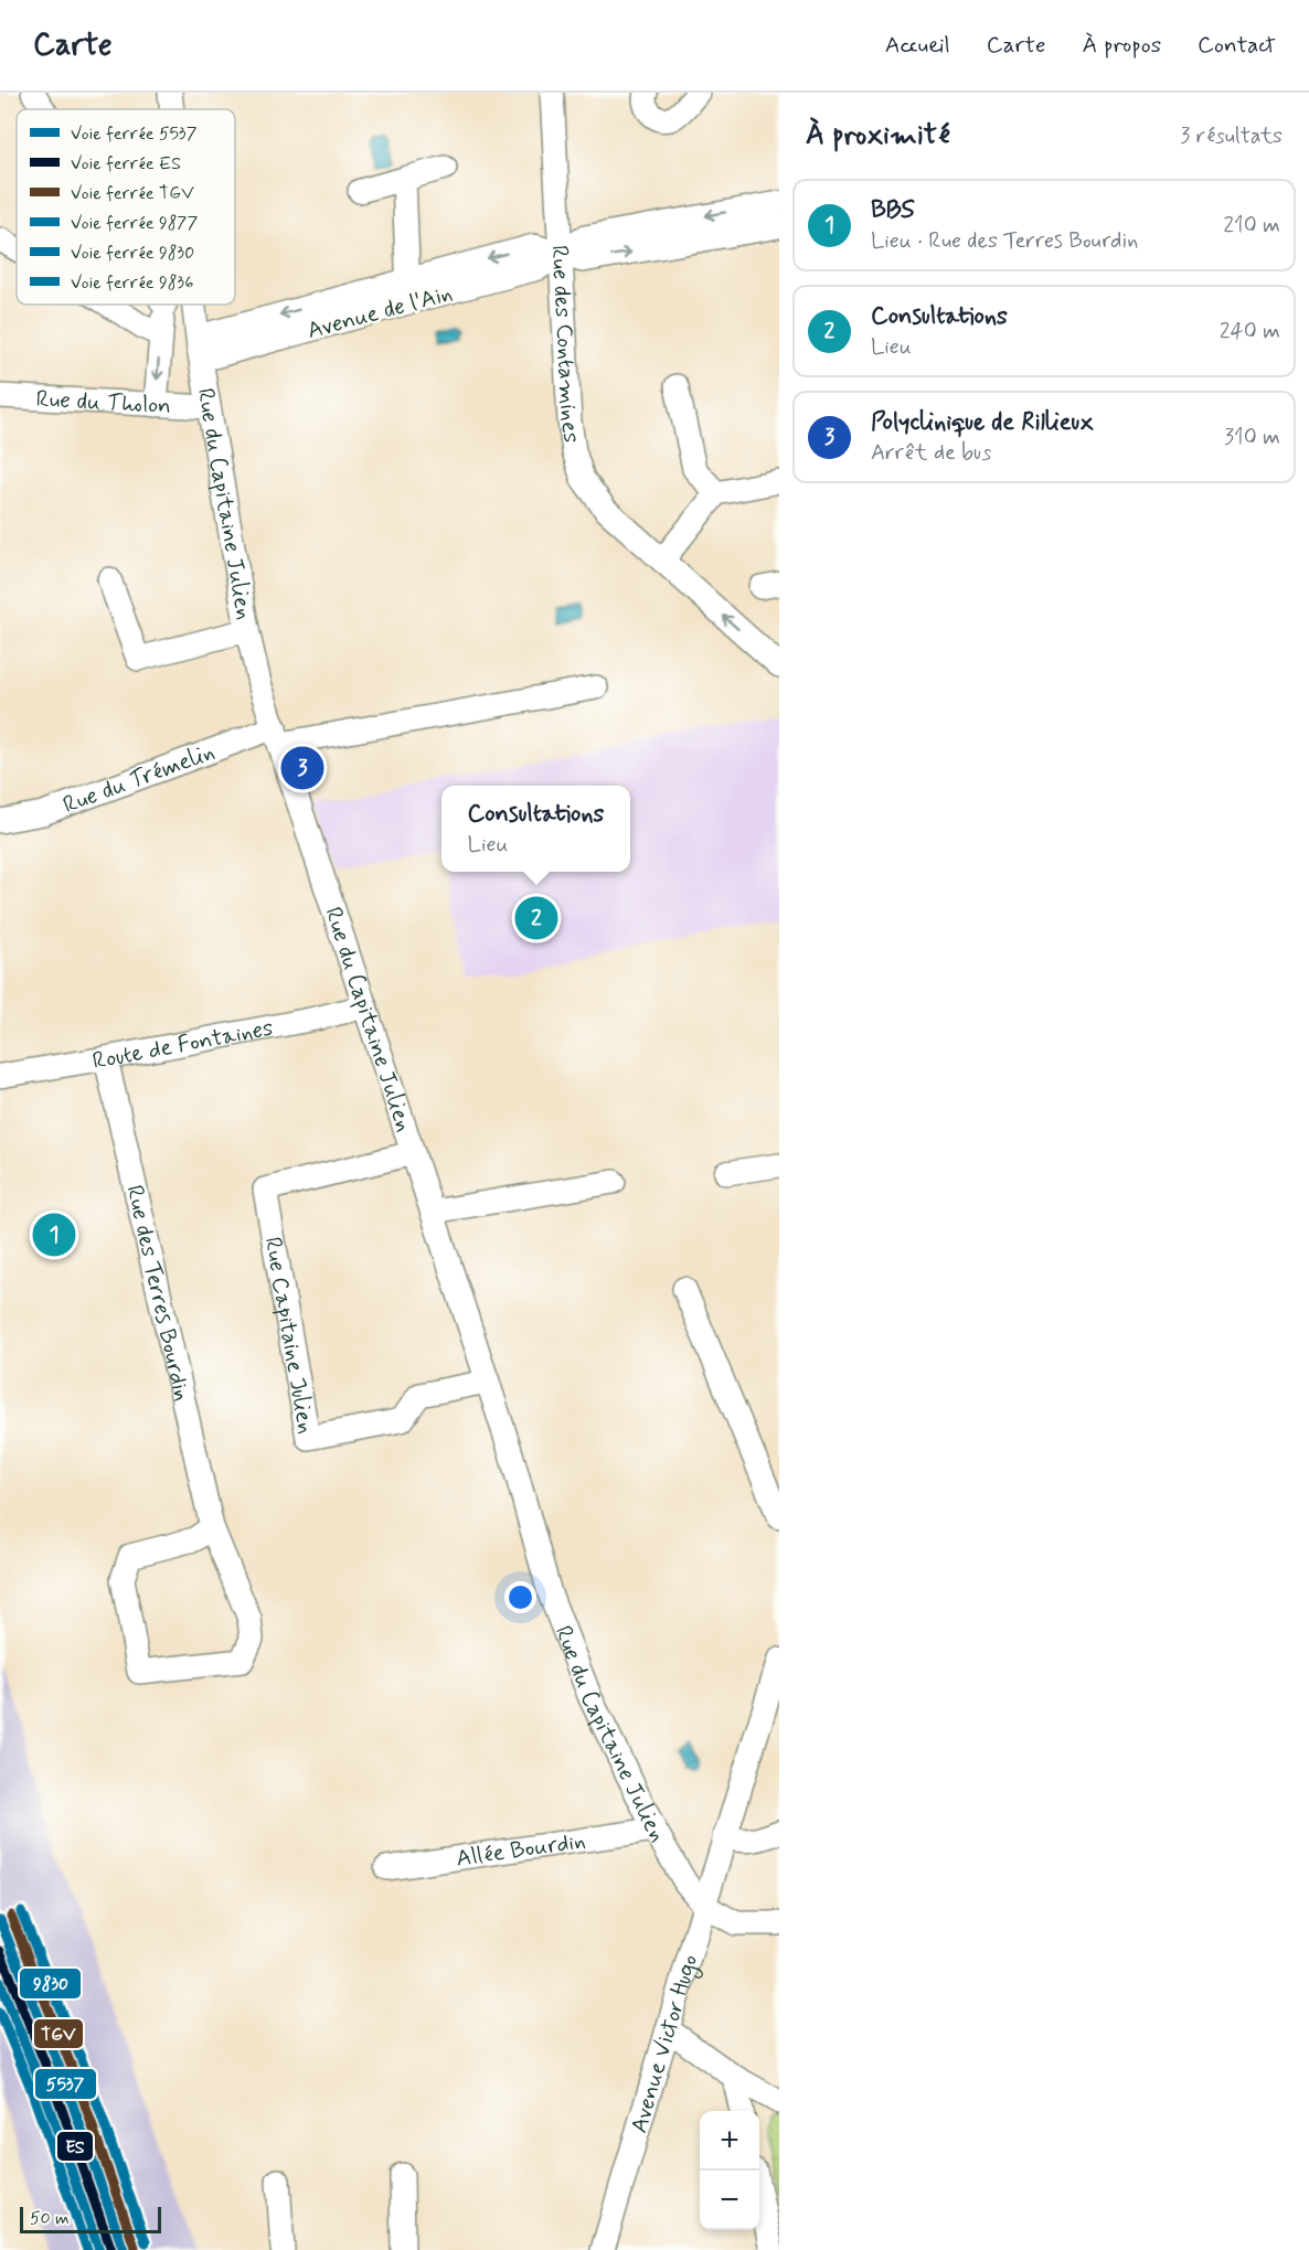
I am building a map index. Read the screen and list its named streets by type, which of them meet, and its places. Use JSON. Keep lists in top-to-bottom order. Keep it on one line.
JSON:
{"streets":{"street":["Avenue de l'Ain","Rue des Contamines","Rue du Tholon","Rue du Capitaine Julien","Rue du Trémelin","Route de Fontaines","Rue des Terres Bourdin","Rue Capitaine Julien","Allée Bourdin","Avenue Victor Hugo"]},"crossings":[["Avenue de l'Ain","Rue des Contamines"],["Avenue de l'Ain","Rue du Capitaine Julien"],["Rue du Tholon","Rue du Capitaine Julien"],["Rue du Capitaine Julien","Rue du Trémelin"],["Rue du Capitaine Julien","Route de Fontaines"],["Rue du Capitaine Julien","Rue Capitaine Julien"],["Rue du Capitaine Julien","Allée Bourdin"],["Rue du Capitaine Julien","Avenue Victor Hugo"],["Route de Fontaines","Rue des Terres Bourdin"]],"lines":["rail line 9830","rail line TGV","rail line 5537","rail line ES","rail line 9877","rail line 9836"],"legend":["Voie ferrée 5537","Voie ferrée ES","Voie ferrée TGV","Voie ferrée 9877","Voie ferrée 9830","Voie ferrée 9836"],"scale_bar":"50 m","page":{"header":"Carte","nav":["Accueil","Carte","À propos","Contact"],"heading":["À proximité","3 résultats"],"list":[{"mark":"1","name":"BBS","note":"Lieu · Rue des Terres Bourdin","value":"210 m"},{"mark":"2","name":"Consultations","note":"Lieu","value":"240 m"},{"mark":"3","name":"Polyclinique de Rillieux","note":"Arrêt de bus","value":"310 m"}],"pins":["3","2","1"],"popup":["Consultations","Lieu"],"map_buttons":["+","−"],"scale":"50 m"}}
